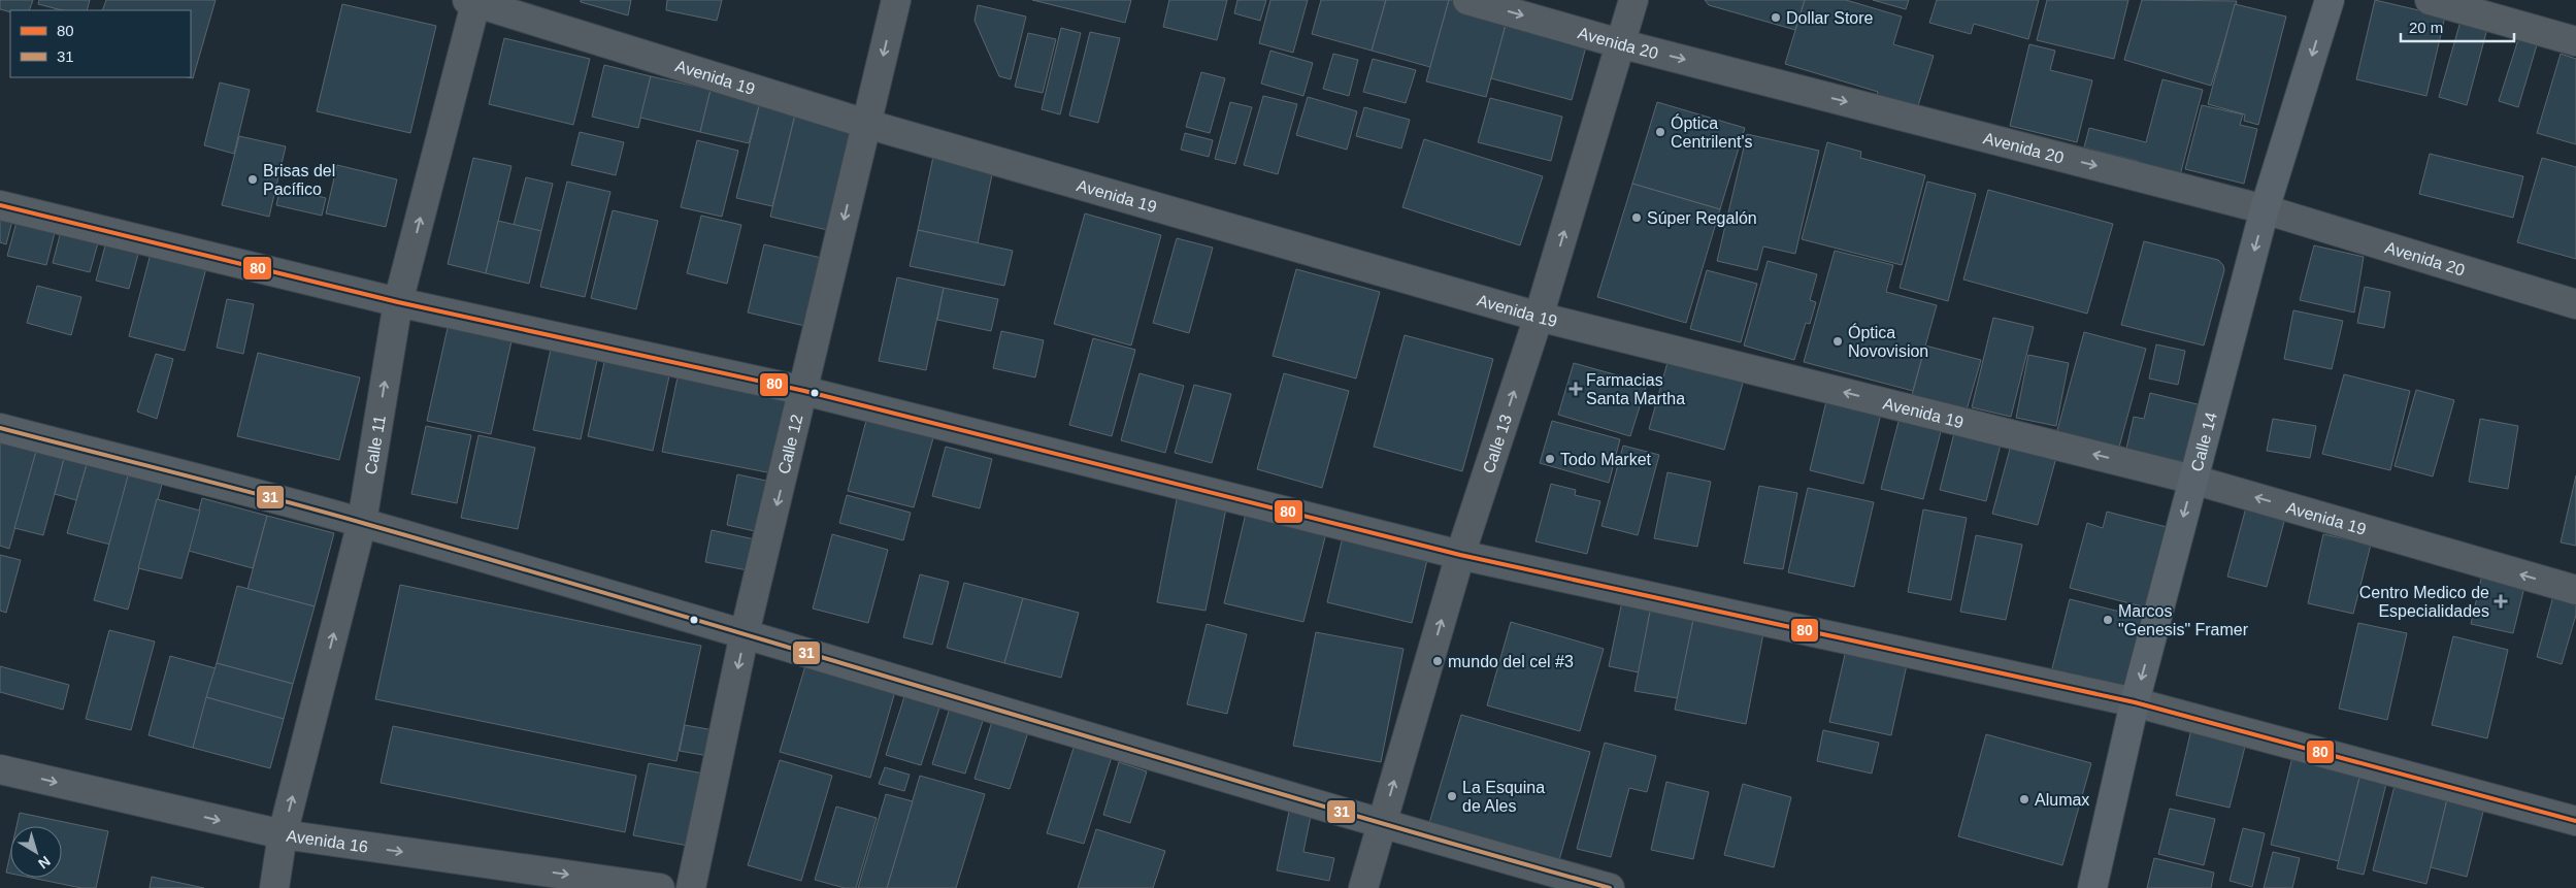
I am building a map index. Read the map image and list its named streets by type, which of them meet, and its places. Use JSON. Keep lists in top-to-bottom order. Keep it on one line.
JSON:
{"streets":{"street":["Avenida 20","Avenida 19","Calle 14","Calle 11","Calle 12","Calle 13","Avenida 16"]},"crossings":[["Avenida 20","Calle 14"],["Avenida 20","Calle 13"],["Avenida 19","Calle 14"],["Avenida 19","Calle 11"],["Avenida 19","Calle 12"],["Avenida 19","Calle 13"],["Calle 11","Avenida 16"]],"one_way":["Avenida 20","Calle 14","Calle 11","Calle 12","Calle 13","Avenida 16"],"places":{"other":["Dollar Store","Óptica Centrilent's","Brisas del Pacífico","Súper Regalón","Óptica Novovision","Todo Market","Marcos \"Genesis\" Framer","mundo del cel #3","La Esquina de Ales","Alumax"],"health":["Farmacias Santa Martha","Centro Medico de Especialidades"]},"lines":["transit line 80","transit line 31"],"legend":["80","31"],"scale_bar":"20 m","north":"bottom right"}
